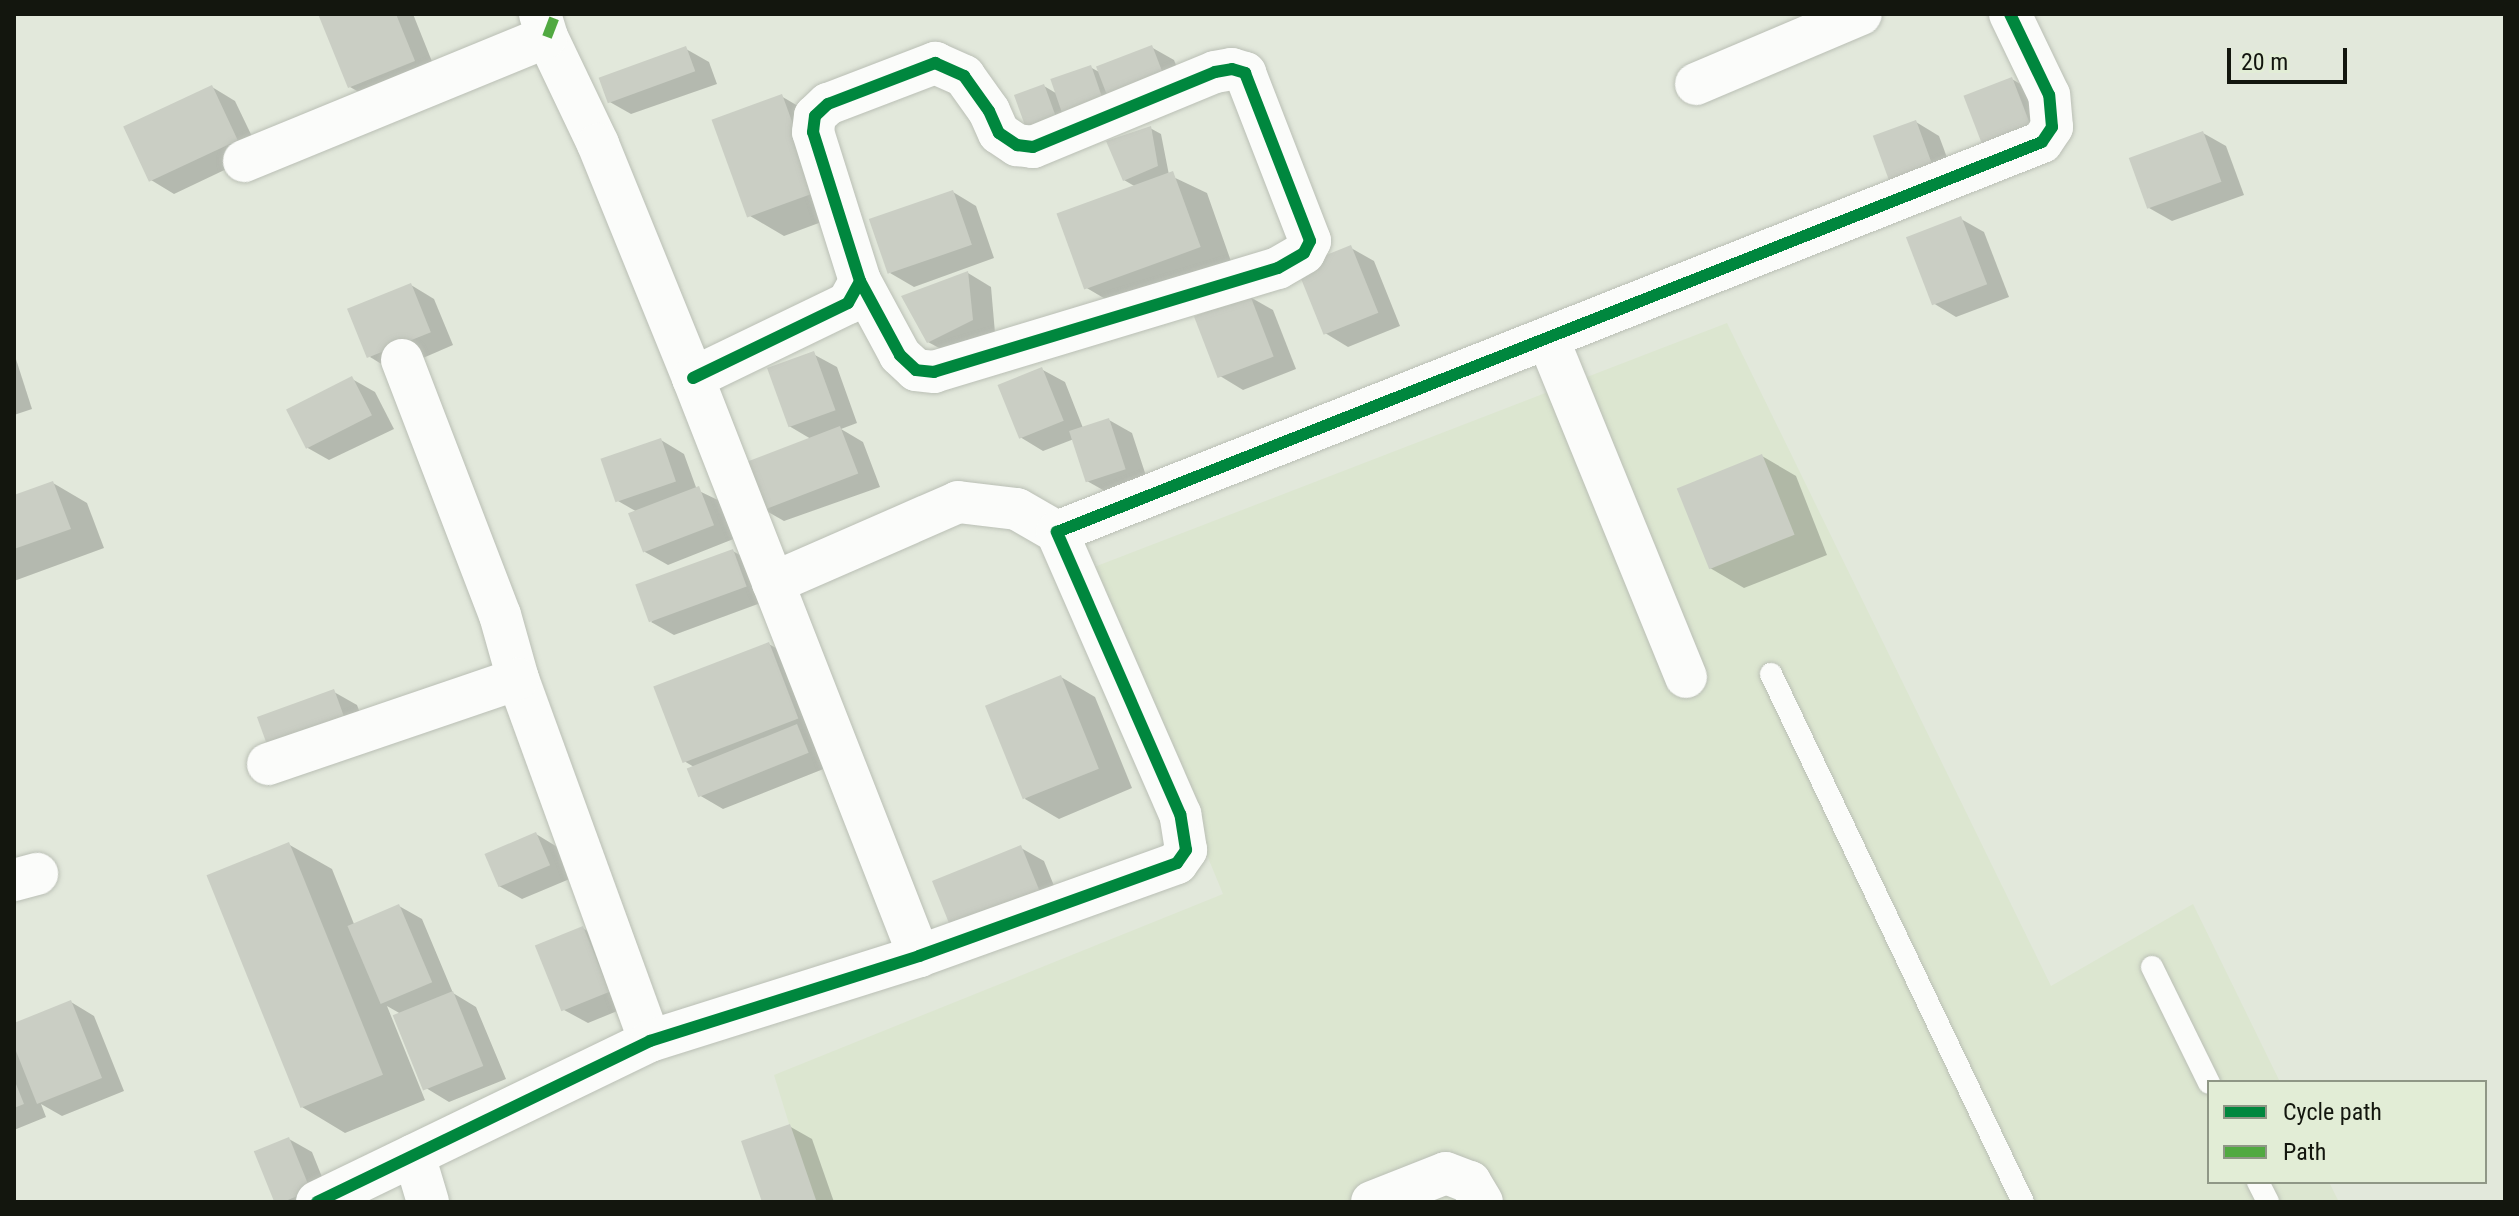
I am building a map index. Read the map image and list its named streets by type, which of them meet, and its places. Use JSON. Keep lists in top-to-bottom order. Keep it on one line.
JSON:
{"legend":["Cycle path","Path"],"scale_bar":"20 m"}
